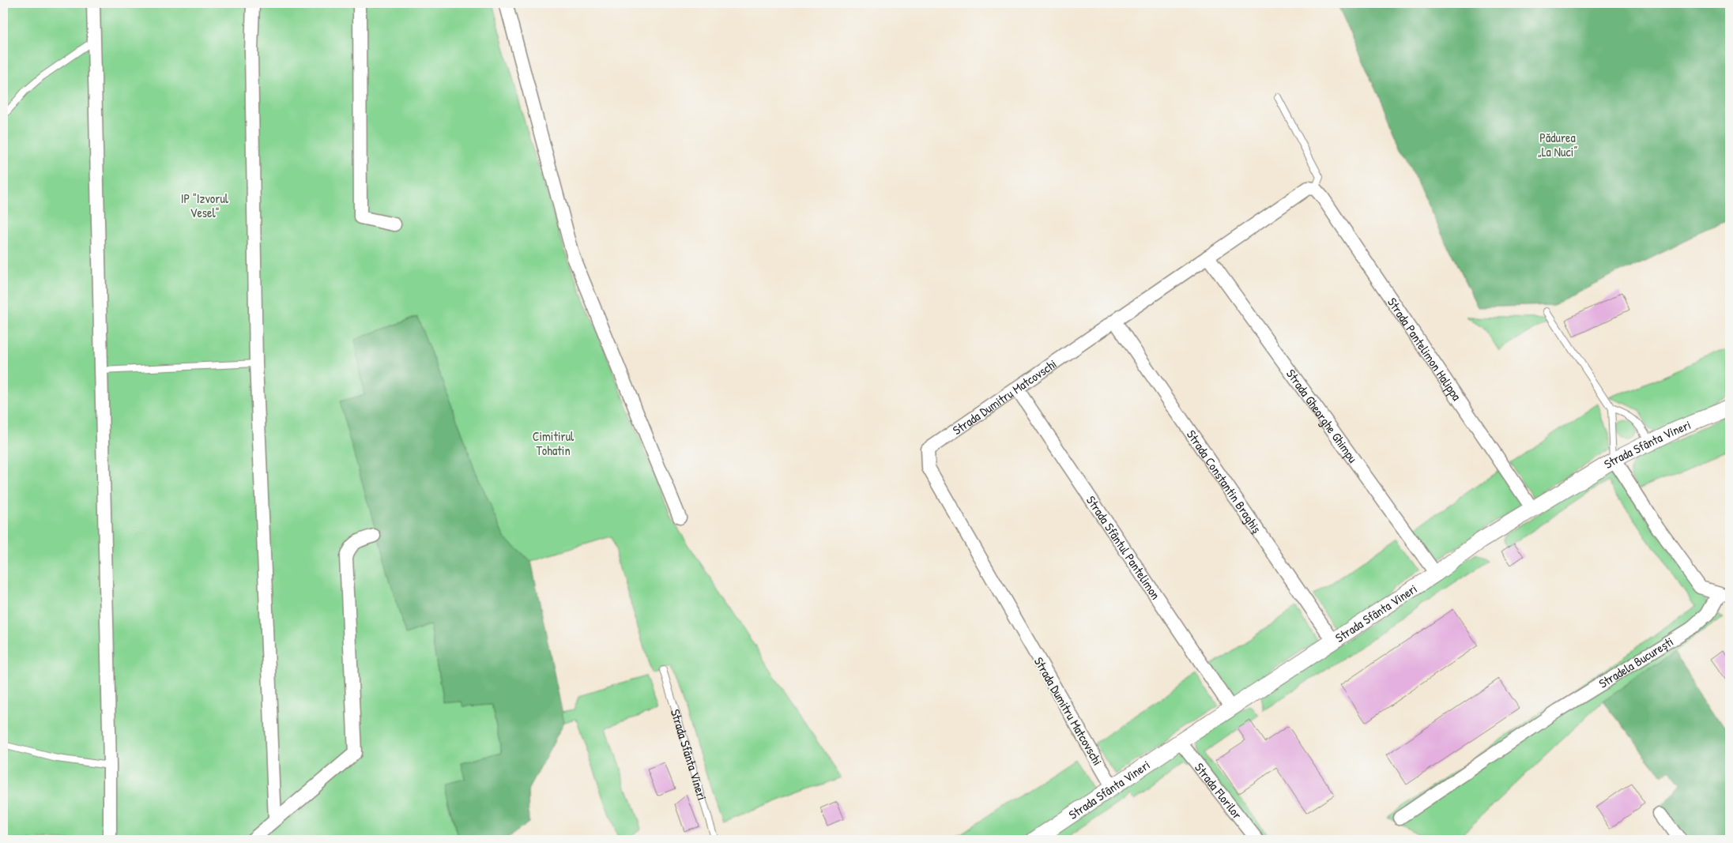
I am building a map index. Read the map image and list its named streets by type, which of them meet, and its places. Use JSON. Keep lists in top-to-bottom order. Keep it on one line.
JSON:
{"streets":{"street":["Strada Pantelimon Halippa","Strada Dumitru Matcovschi","Strada Gheorghe Ghimpu","Strada Sfânta Vineri","Strada Constantin Braghiş","Strada Sfântul Pantelimon","Stradela București","Strada Florilor"]},"crossings":[["Strada Pantelimon Halippa","Strada Dumitru Matcovschi"],["Strada Pantelimon Halippa","Strada Sfânta Vineri"],["Strada Dumitru Matcovschi","Strada Gheorghe Ghimpu"],["Strada Dumitru Matcovschi","Strada Sfânta Vineri"],["Strada Dumitru Matcovschi","Strada Constantin Braghiş"],["Strada Dumitru Matcovschi","Strada Sfântul Pantelimon"],["Strada Gheorghe Ghimpu","Strada Sfânta Vineri"],["Strada Sfânta Vineri","Strada Constantin Braghiş"],["Strada Sfânta Vineri","Strada Sfântul Pantelimon"],["Strada Sfânta Vineri","Stradela București"],["Strada Sfânta Vineri","Strada Florilor"]],"parks":["Pădurea „La Nuci”","IP \"Izvorul Vesel\"","Cimitirul Tohatin"]}
